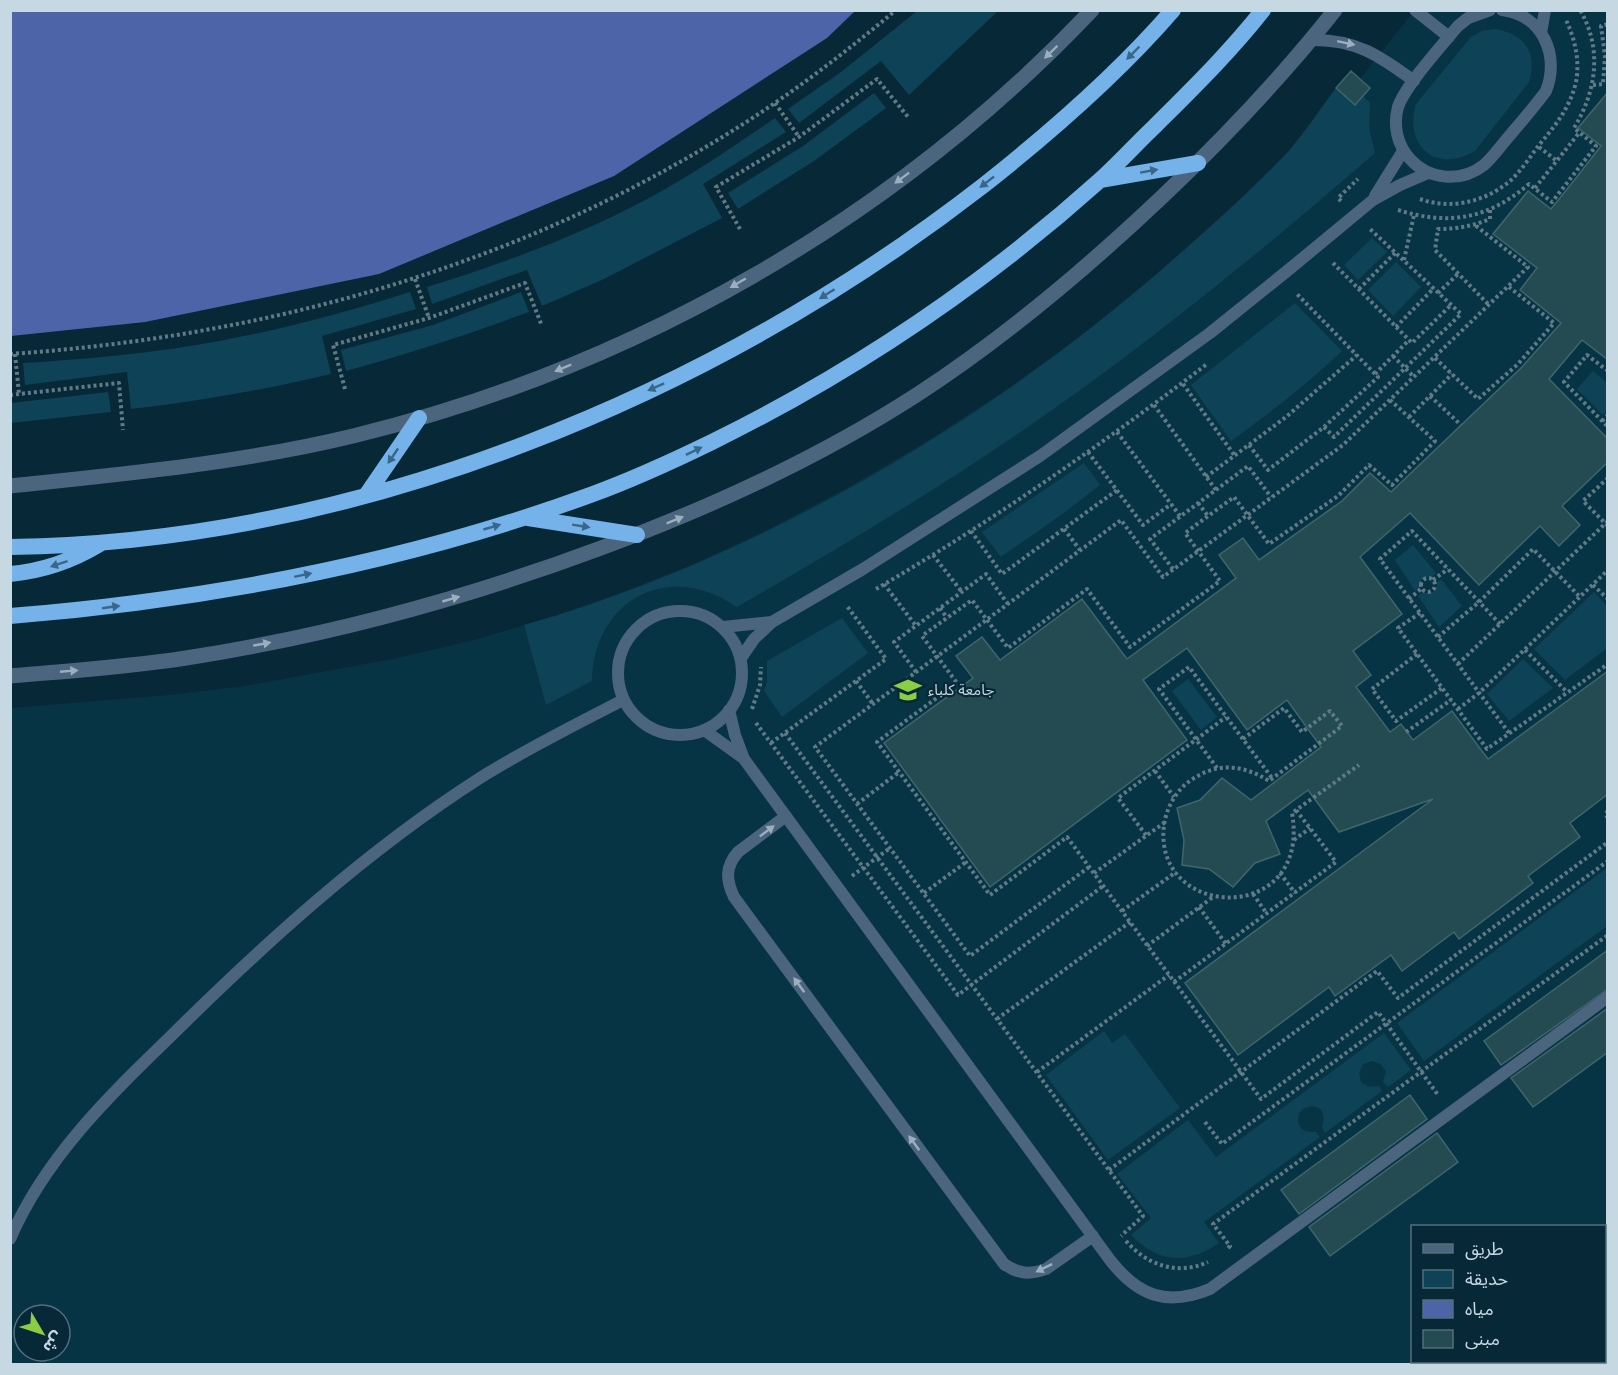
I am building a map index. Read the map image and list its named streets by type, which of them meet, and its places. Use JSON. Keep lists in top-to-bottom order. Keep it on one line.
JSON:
{"places":{"school or university":["جامعة كلباء"]},"legend":["طريق","حديقة","مياه","مبنى"],"north":"bottom right"}
